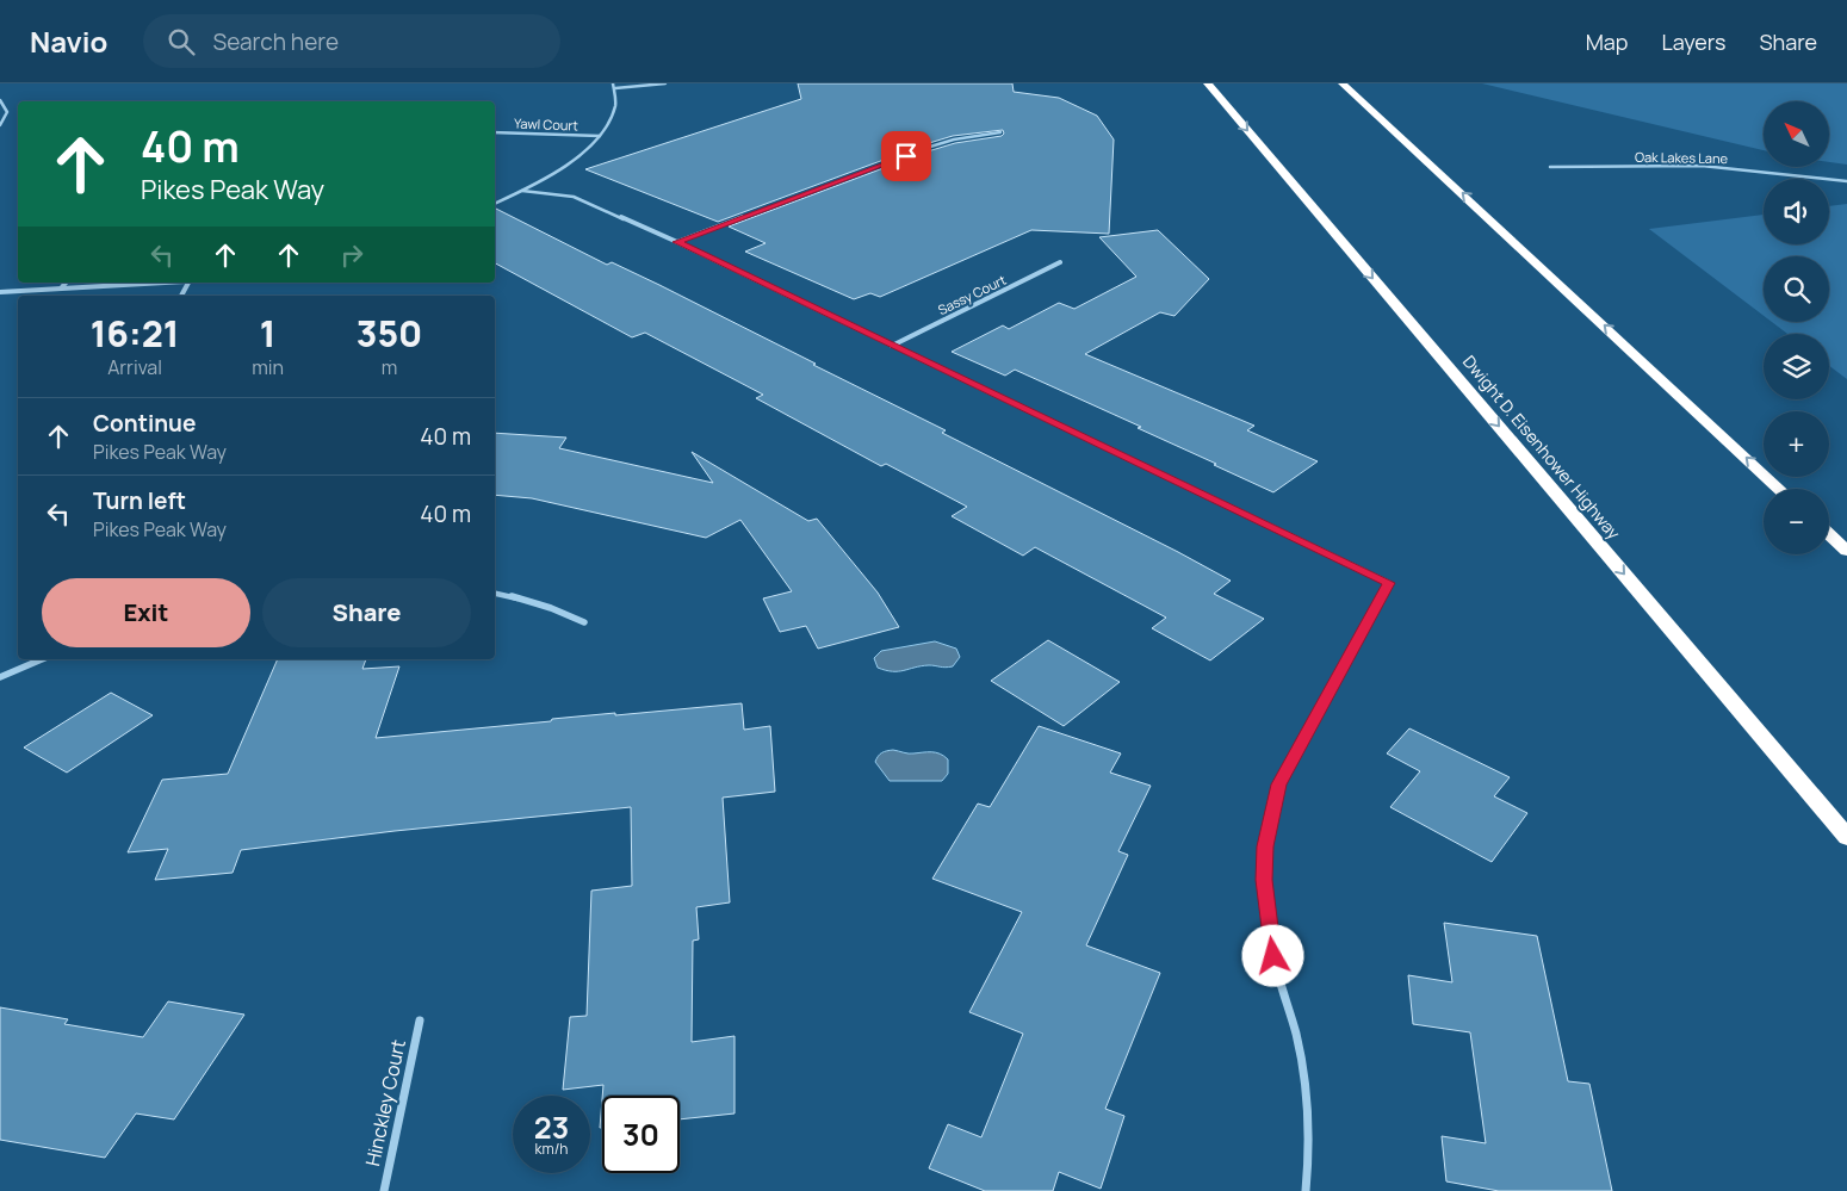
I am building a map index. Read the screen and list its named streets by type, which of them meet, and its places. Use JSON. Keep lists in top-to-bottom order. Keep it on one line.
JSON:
{"streets":{"highway":["Dwight D. Eisenhower Highway"],"street":["Yawl Court","Oak Lakes Lane","Sassy Court","Hinckley Court"]},"north":"top left","page":{"header":"Navio","search":"Search here","nav":["Map","Layers","Share"],"map_buttons":["+","−"],"turn":["40 m","Pikes Peak Way"],"eta":["16:21","Arrival","1","min","350","m"],"list":[{"name":"Continue","note":"Pikes Peak Way","value":"40 m"},{"name":"Turn left","note":"Pikes Peak Way","value":"40 m"}],"buttons":["Exit","Share"],"speed":"23 km/h","limit":"30"}}
